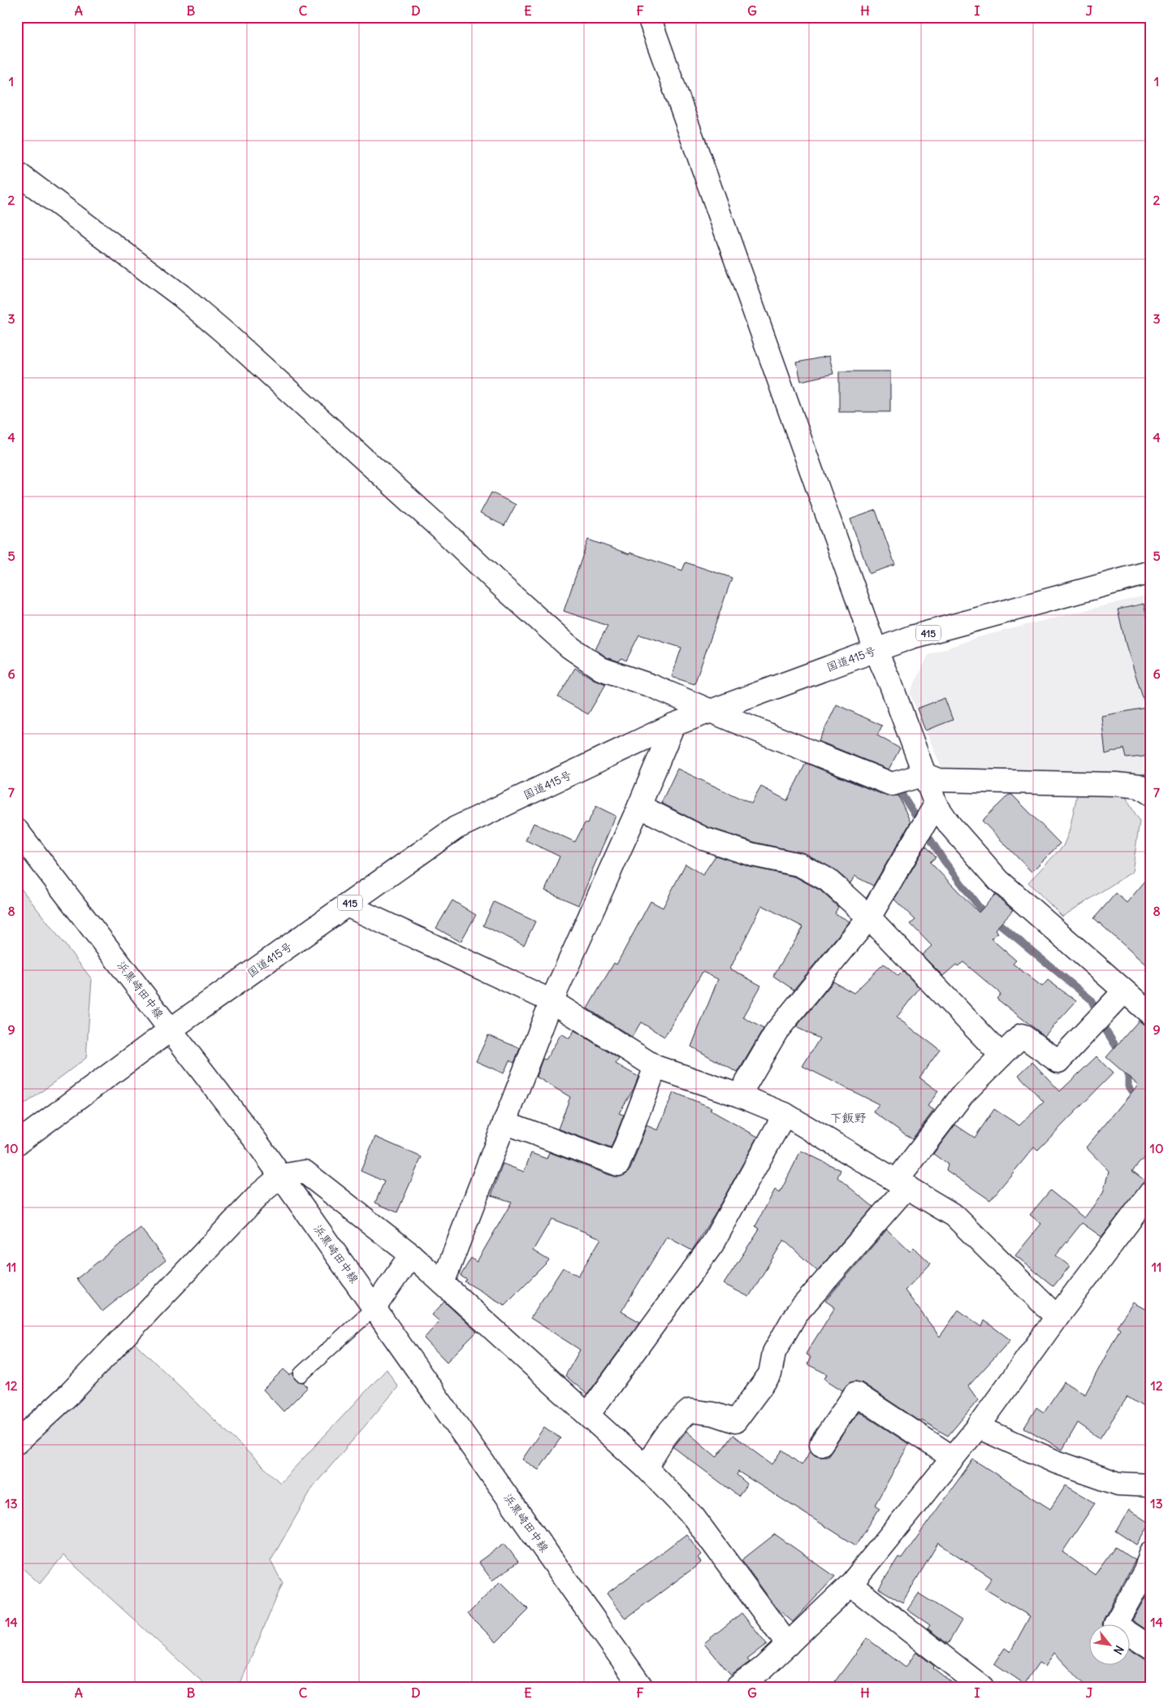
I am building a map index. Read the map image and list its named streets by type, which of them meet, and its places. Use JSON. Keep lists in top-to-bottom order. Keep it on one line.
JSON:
{"streets":{"main road":["415","国道415号","浜黒崎田中線"]},"crossings":[["国道415号","浜黒崎田中線"]],"districts":["下飯野"],"north":"bottom right","grid":{"columns":["A","B","C","D","E","F","G","H","I","J"],"rows":["1","2","3","4","5","6","7","8","9","10","11","12","13","14"]}}
